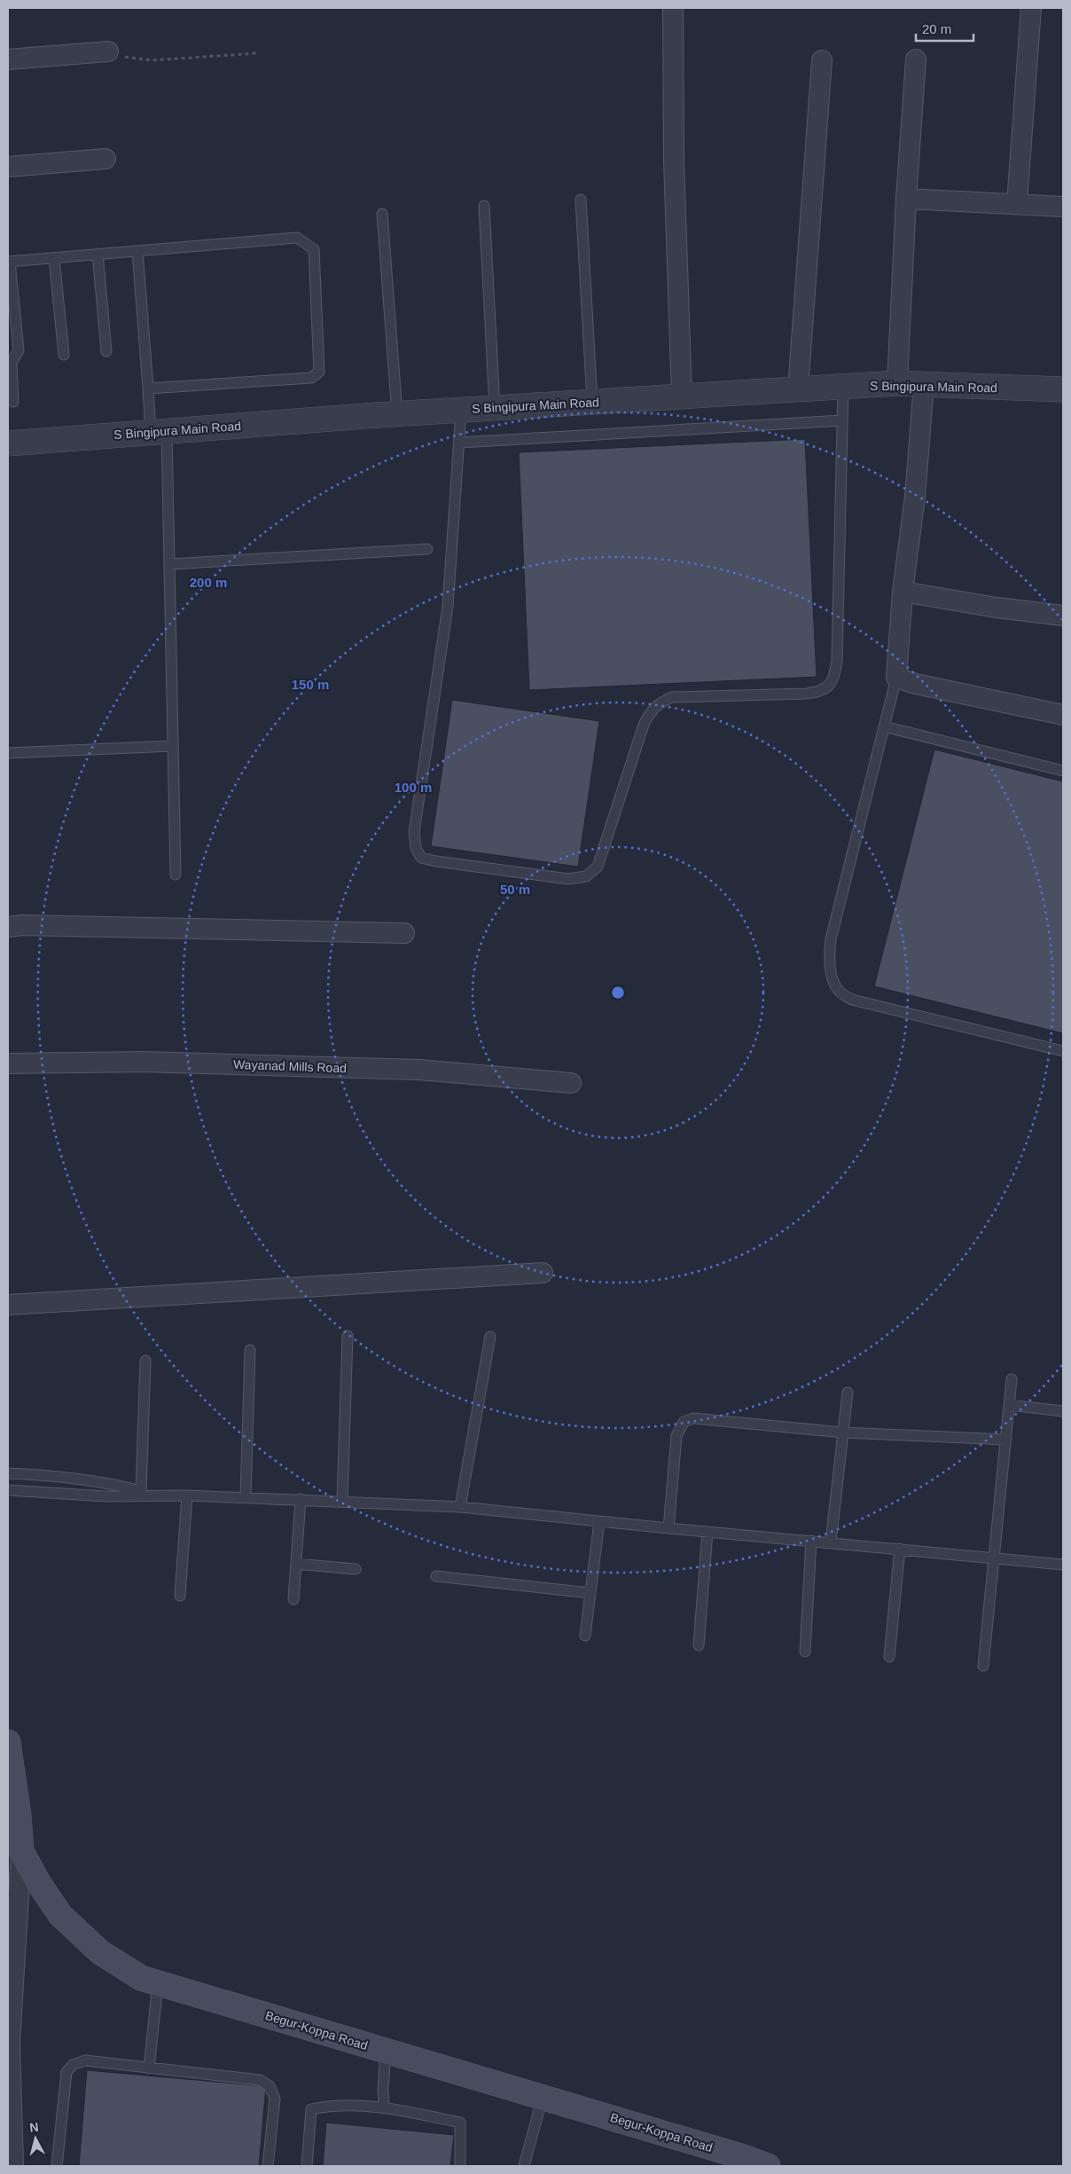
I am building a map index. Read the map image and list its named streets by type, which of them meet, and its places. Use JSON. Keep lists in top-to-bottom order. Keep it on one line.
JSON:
{"streets":{"main road":["Begur-Koppa Road"],"street":["S Bingipura Main Road","Wayanad Mills Road"]},"scale_bar":"20 m","north":"top","rings":["200 m","150 m","100 m","50 m"]}
